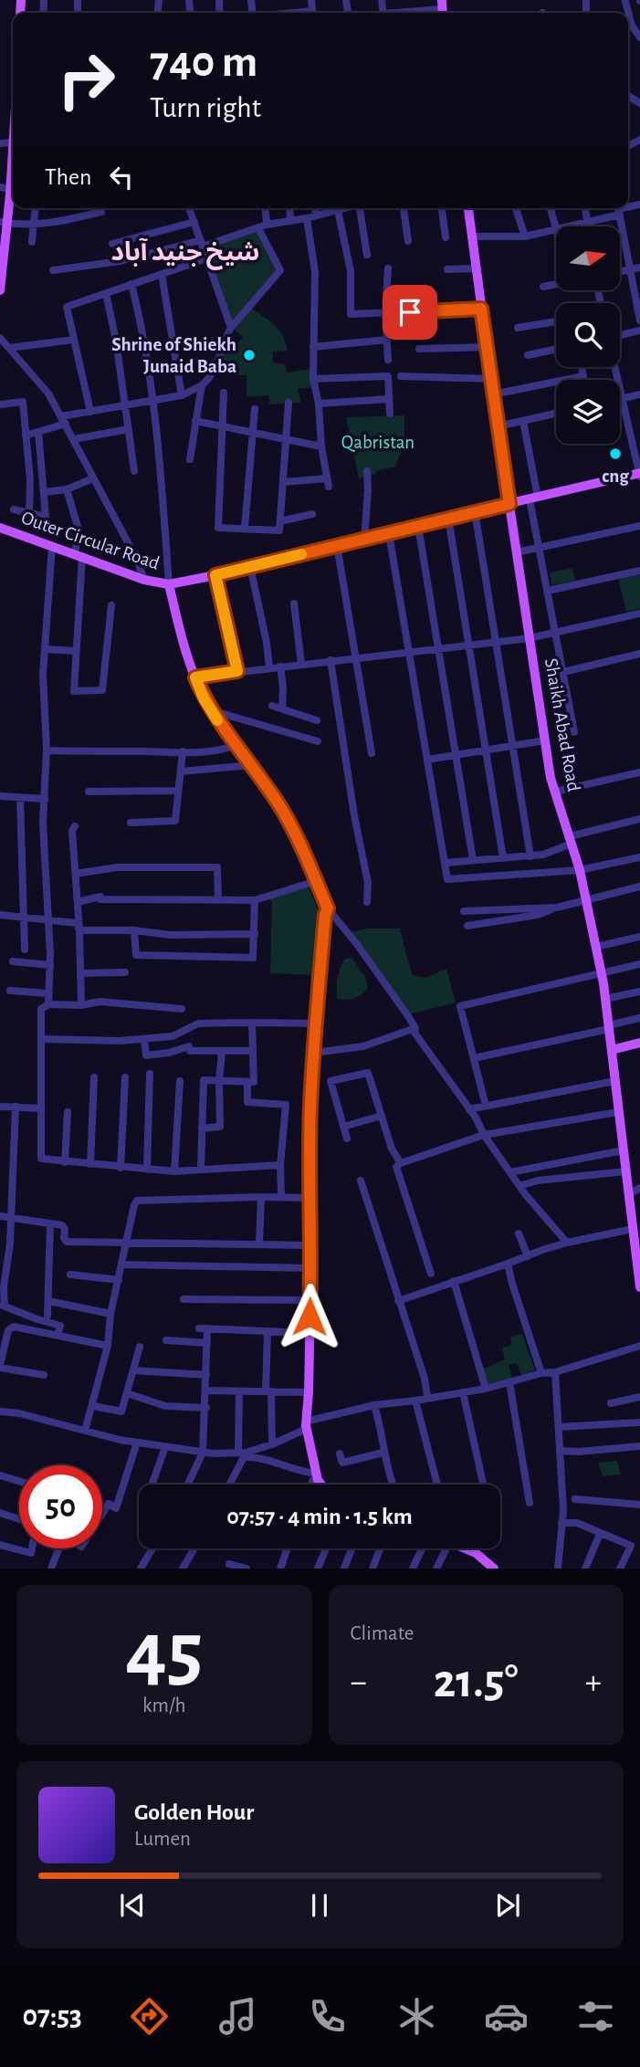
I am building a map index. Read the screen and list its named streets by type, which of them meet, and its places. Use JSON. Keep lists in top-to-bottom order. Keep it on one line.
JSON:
{"streets":{"main road":["Outer Circular Road","Shaikh Abad Road"]},"districts":["شیخ جنید آباد"],"parks":["Qabristan"],"places":["Shrine of Shiekh Junaid Baba","cng"],"north":"right","page":{"turn":["740 m","Turn right"],"then":"Then","limit":"50","trip":"07:57 · 4 min · 1.5 km","tile":[["45","km/h"],"Climate"],"heat":["−","21.5°","+"],"song":["Golden Hour","Lumen"],"tabs":"07:53"}}
